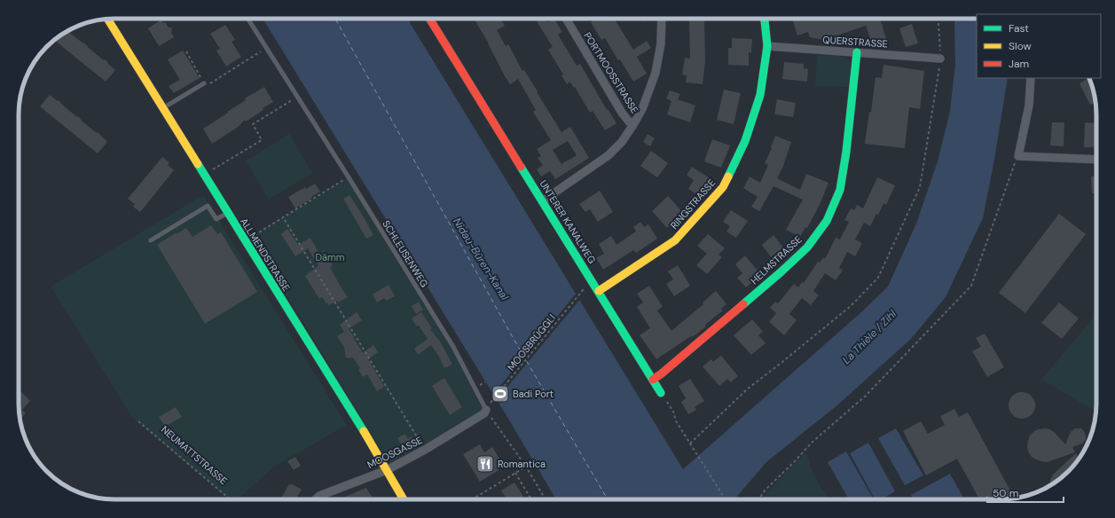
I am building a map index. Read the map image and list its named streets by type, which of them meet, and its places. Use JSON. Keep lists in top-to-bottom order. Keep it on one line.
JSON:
{"streets":{"street":["QUERSTRASSE","PORTMOOSSTRASSE","RINGSTRASSE","UNTERER KANALWEG","ALLMENDSTRASSE","HELMSTRASSE","MOOSGASSE"],"lane":["SCHLEUSENWEG"],"path":["MOOSBRÜGGLI","NEUMATTSTRASSE"]},"crossings":[["QUERSTRASSE","RINGSTRASSE"],["QUERSTRASSE","HELMSTRASSE"],["RINGSTRASSE","UNTERER KANALWEG"],["UNTERER KANALWEG","HELMSTRASSE"],["SCHLEUSENWEG","MOOSGASSE"],["ALLMENDSTRASSE","MOOSGASSE"]],"water":["Nidau-Büren-Kanal","La Thièle / Zihl"],"parks":["Dämm"],"places":{"sports":["Badi Port"],"restaurant":["Romantica"]},"legend":["Fast","Slow","Jam"],"scale_bar":"50 m"}
